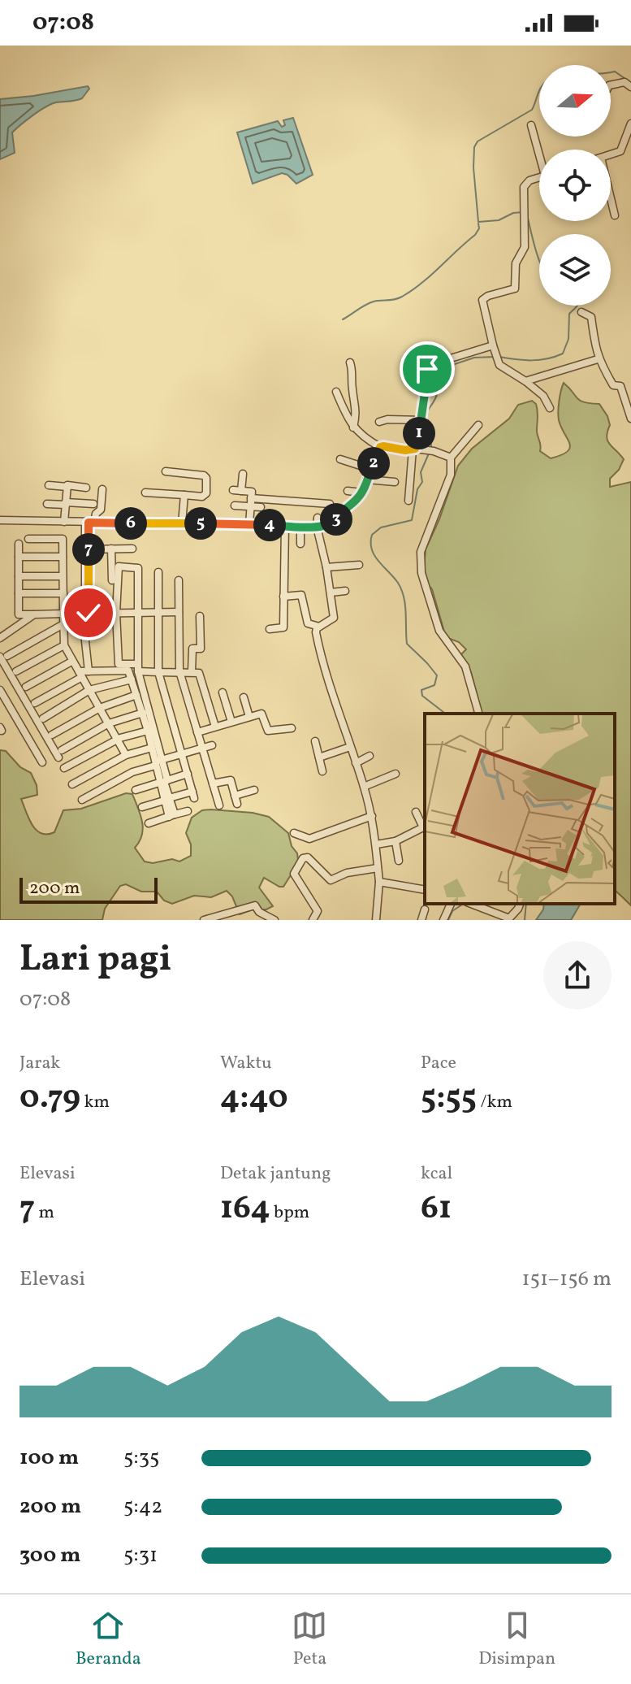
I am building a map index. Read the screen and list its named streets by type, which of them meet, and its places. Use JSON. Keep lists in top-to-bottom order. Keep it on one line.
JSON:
{"scale_bar":"200 m","north":"right","page":{"status":"07:08","pins":["1","2","3","5","6","4","7"],"scale":"200 m","heading":["Lari pagi","07:08"],"stats":[["Jarak","0.79 km"],["Waktu","4:40"],["Pace","5:55 /km"],["Elevasi","7 m"],["Detak jantung","164 bpm"],["kcal","61"]],"chart":["Elevasi","151–156 m"],"list":[{"name":"100 m","note":"5:35"},{"name":"200 m","note":"5:42"},{"name":"300 m","note":"5:31"}],"tabs":["Beranda","Peta","Disimpan"]}}
